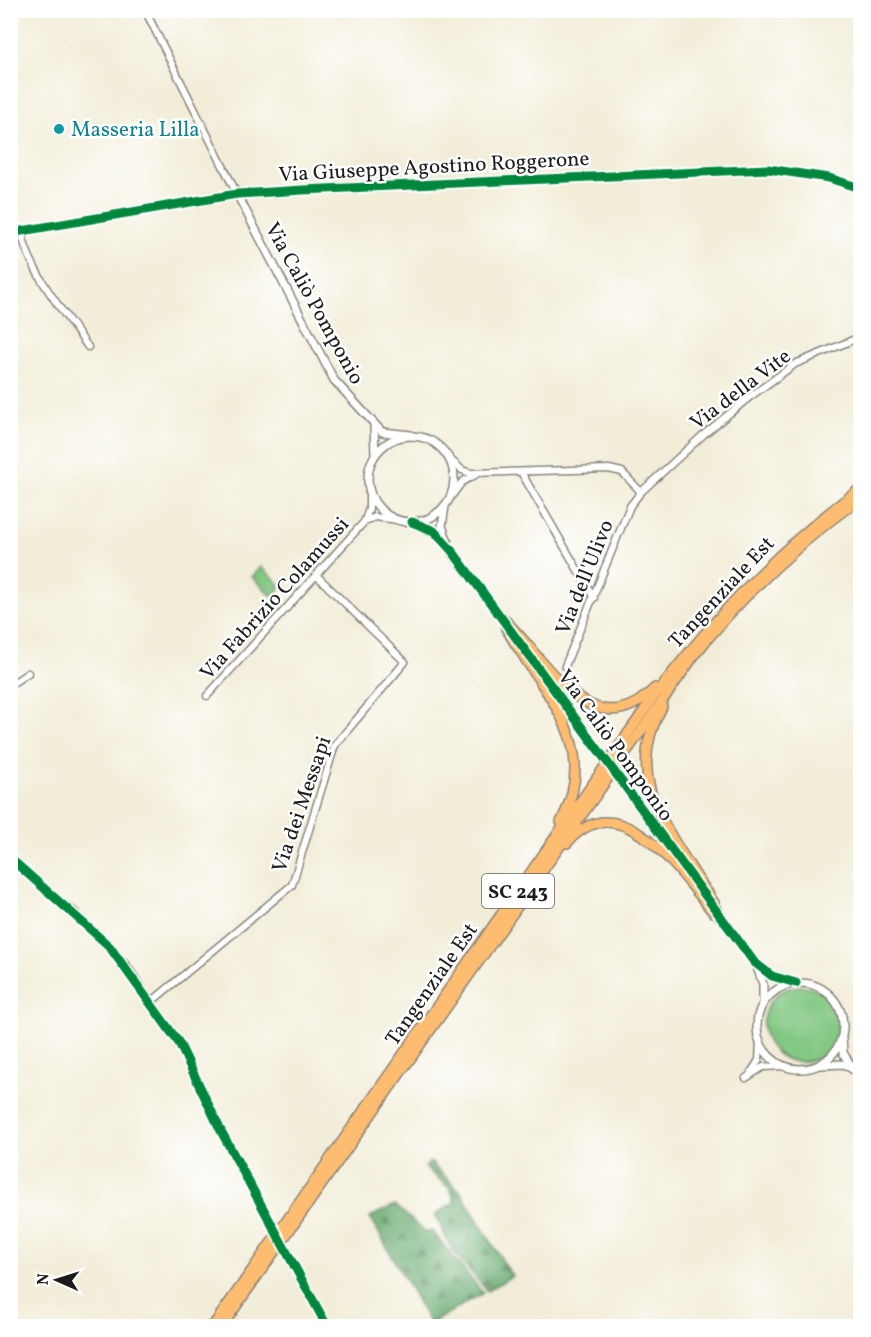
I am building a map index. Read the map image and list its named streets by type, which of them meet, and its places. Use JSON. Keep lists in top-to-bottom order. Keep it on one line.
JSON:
{"streets":{"highway":["Tangenziale Est","SC 243"],"street":["Via Giuseppe Agostino Roggerone","Via Caliò Pomponio","Via della Vite","Via dell'Ulivo","Via Fabrizio Colamussi","Via dei Messapi"]},"crossings":[["Via Giuseppe Agostino Roggerone","Via Caliò Pomponio"],["Via della Vite","Via dell'Ulivo"],["Via Fabrizio Colamussi","Via dei Messapi"]],"places":["Masseria Lilla"],"north":"left"}
